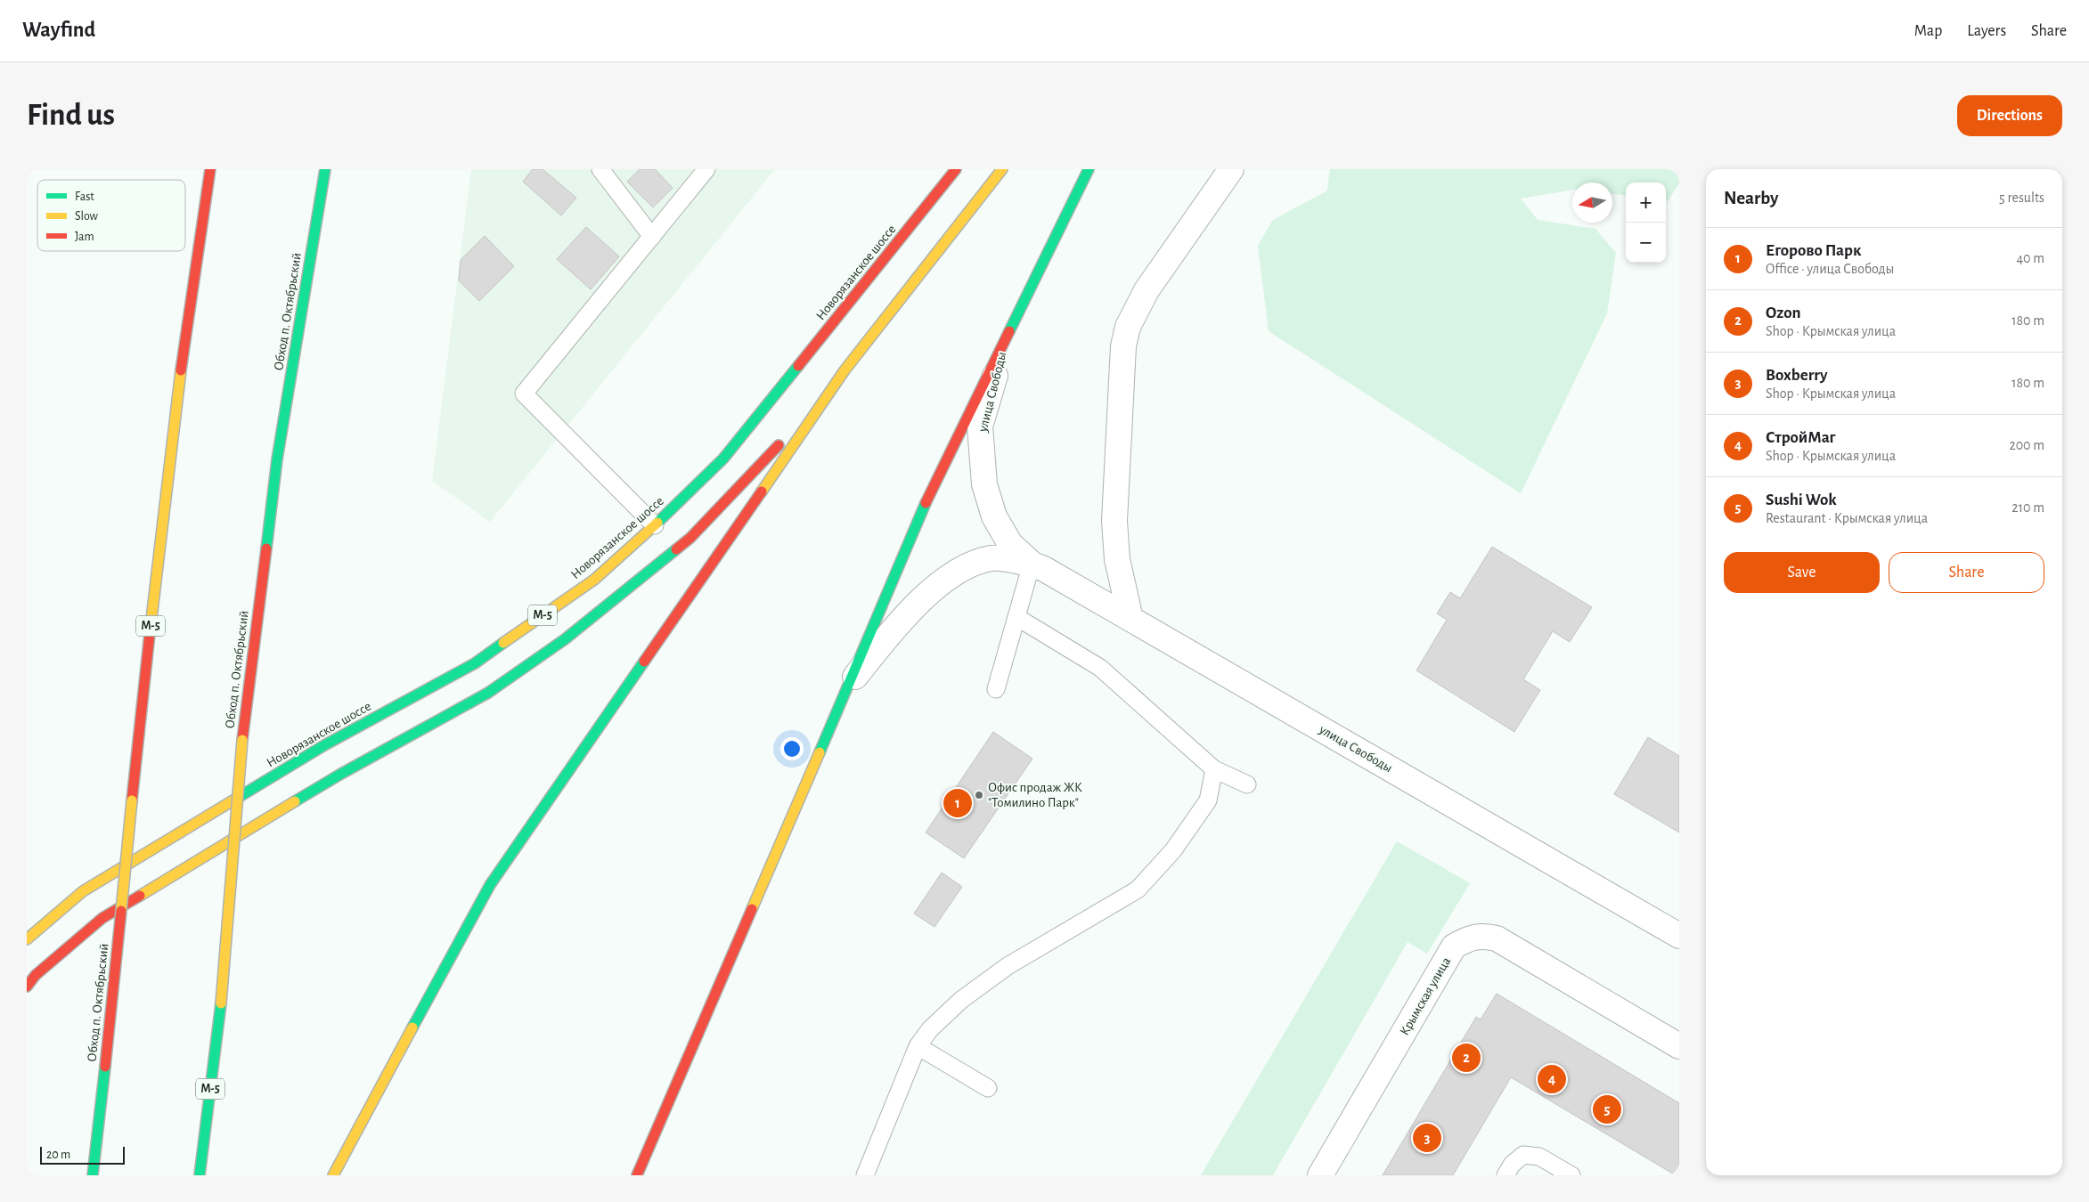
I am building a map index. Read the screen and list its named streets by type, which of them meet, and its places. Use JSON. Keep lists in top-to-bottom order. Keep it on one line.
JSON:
{"streets":{"main road":["Новорязанское шоссе","Обход п. Октябрьский","М-5"],"street":["улица Свободы","Крымская улица"]},"places":["Офис продаж ЖК \"Томилино Парк\""],"legend":["Fast","Slow","Jam"],"scale_bar":"20 m","north":"left","page":{"header":"Wayfind","nav":["Map","Layers","Share"],"buttons":["Directions",["Save","Share"]],"title":"Find us","heading":["Nearby","5 results"],"map_buttons":["+","−"],"list":[{"mark":"1","name":"Егорово Парк","note":"Office · улица Свободы","value":"40 m"},{"mark":"2","name":"Ozon","note":"Shop · Крымская улица","value":"180 m"},{"mark":"3","name":"Boxberry","note":"Shop · Крымская улица","value":"180 m"},{"mark":"4","name":"СтройМаг","note":"Shop · Крымская улица","value":"200 m"},{"mark":"5","name":"Sushi Wok","note":"Restaurant · Крымская улица","value":"210 m"}],"pins":["1","2","4","5","3"],"scale":"20 m"}}
